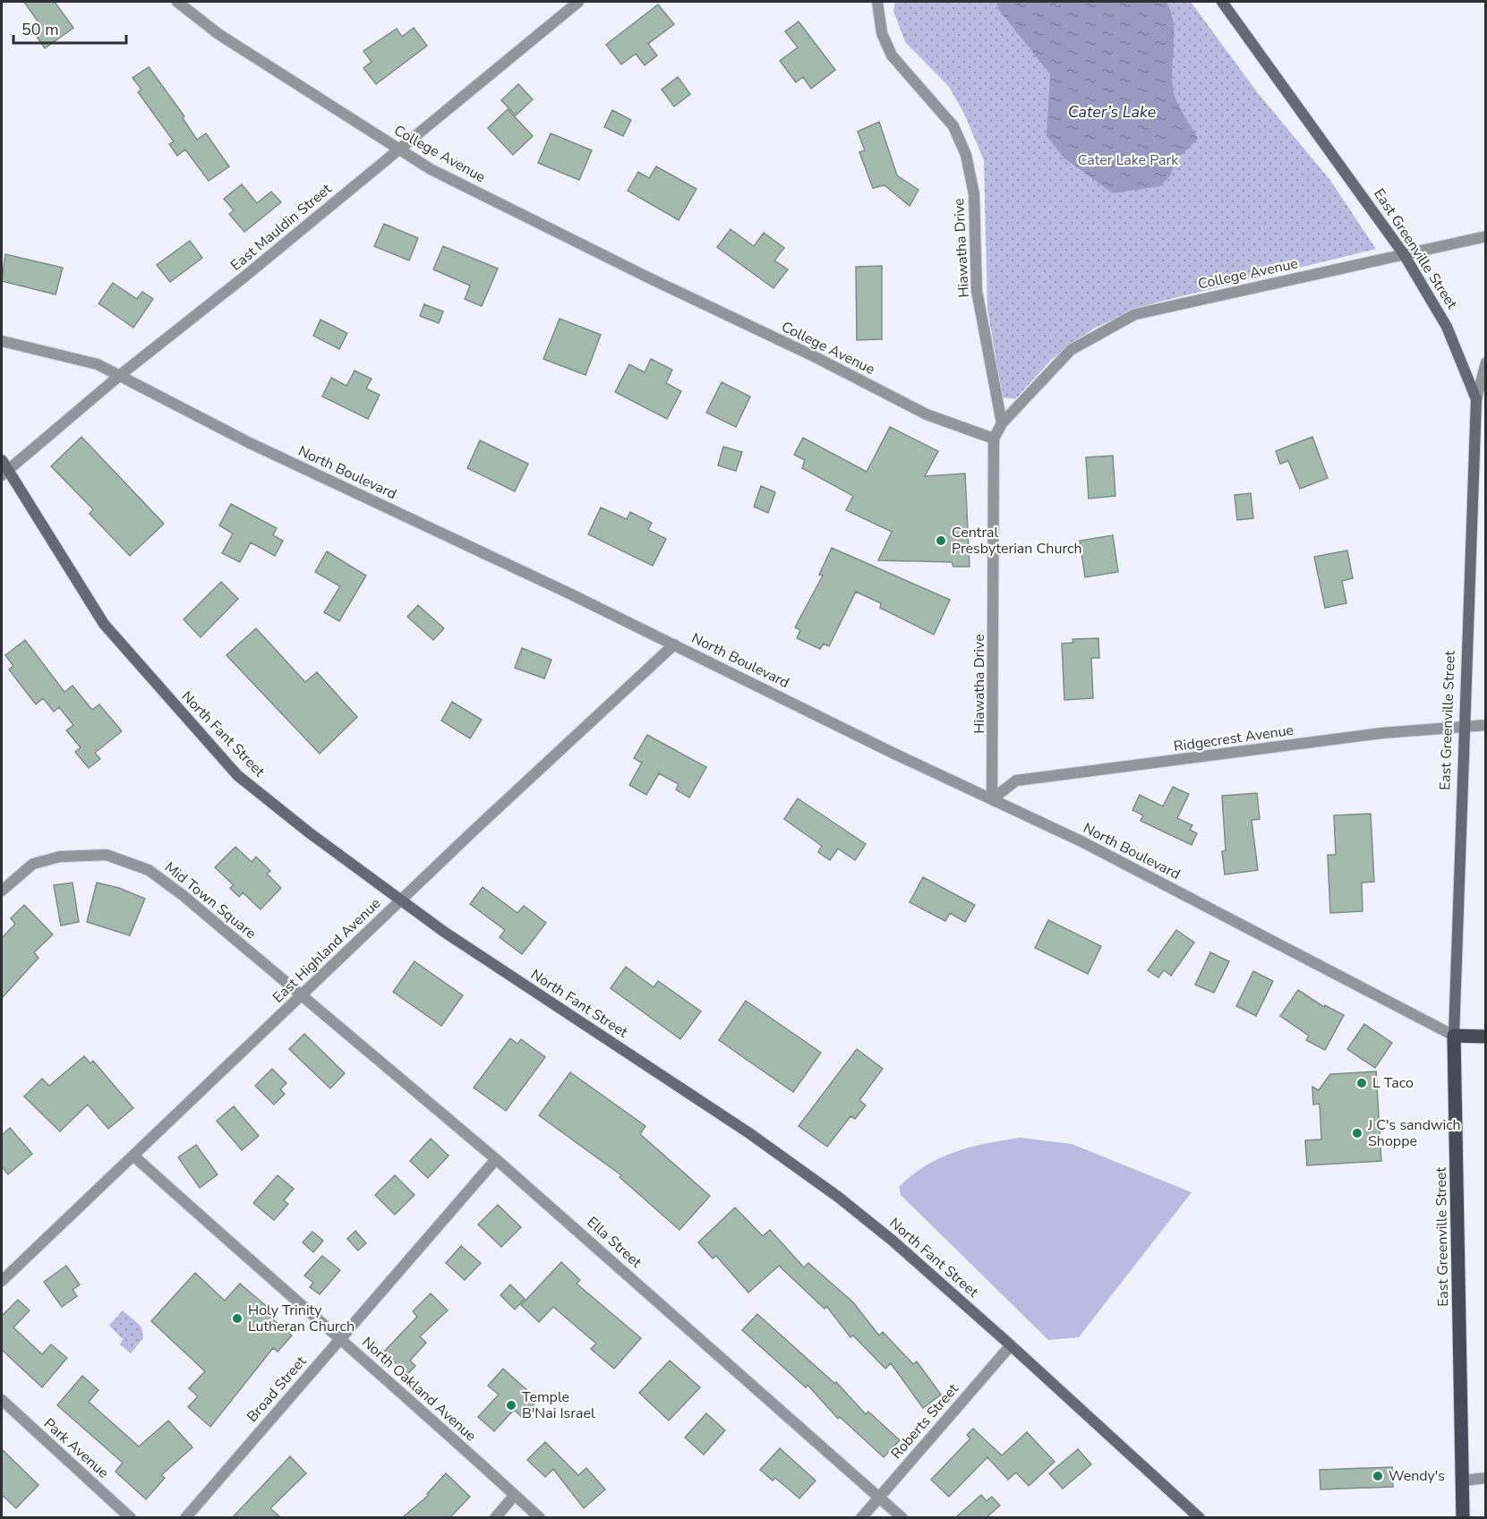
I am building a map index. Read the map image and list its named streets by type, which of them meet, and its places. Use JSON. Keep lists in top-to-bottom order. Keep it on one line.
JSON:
{"streets":{"main road":["East Greenville Street","North Fant Street"],"street":["College Avenue","East Mauldin Street","Hiawatha Drive","North Boulevard","Ridgecrest Avenue","Mid Town Square","East Highland Avenue","Ella Street","Broad Street","North Oakland Avenue","Roberts Street","Park Avenue"]},"crossings":[["College Avenue","East Mauldin Street"],["College Avenue","Hiawatha Drive"],["College Avenue","East Greenville Street"],["East Mauldin Street","North Boulevard"],["East Mauldin Street","North Fant Street"],["Hiawatha Drive","North Boulevard"],["Hiawatha Drive","Ridgecrest Avenue"],["East Greenville Street","North Boulevard"],["East Greenville Street","Ridgecrest Avenue"],["North Boulevard","Ridgecrest Avenue"],["North Boulevard","East Highland Avenue"],["North Fant Street","East Highland Avenue"],["North Fant Street","Roberts Street"],["Mid Town Square","East Highland Avenue"],["Mid Town Square","Ella Street"],["East Highland Avenue","Ella Street"],["East Highland Avenue","North Oakland Avenue"],["Ella Street","Broad Street"],["Ella Street","Roberts Street"],["Broad Street","North Oakland Avenue"]],"water":["Cater’s Lake"],"parks":["Cater Lake Park"],"places":["Central Presbyterian Church","L Taco","J C's sandwich Shoppe","Holy Trinity Lutheran Church","Temple B'Nai Israel","Wendy's"],"scale_bar":"50 m"}
